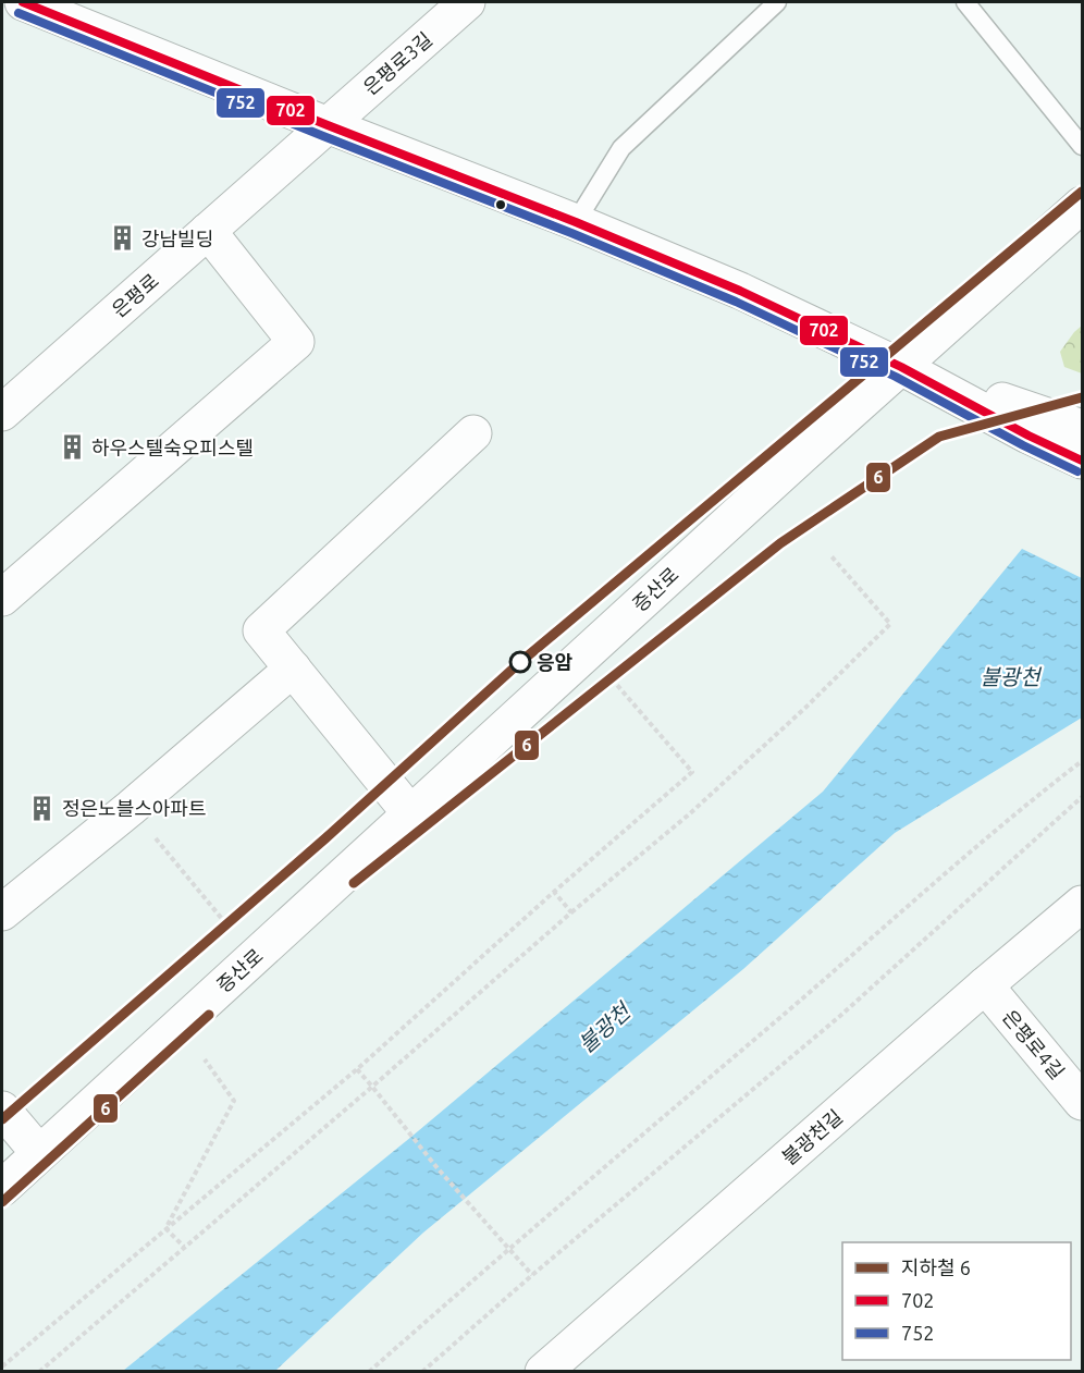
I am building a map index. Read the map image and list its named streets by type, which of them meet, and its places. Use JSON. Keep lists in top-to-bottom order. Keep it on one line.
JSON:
{"streets":{"street":["은평로3길","은평로","증산로","은평로4길","불광천길"]},"crossings":[["은평로3길","은평로"],["은평로4길","불광천길"]],"water":["불광천"],"places":{"building":["강남빌딩","하우스텔숙오피스텔","정은노블스아파트"],"other":["응암"]},"lines":["transit line 702","transit line 752","metro line 6"],"legend":["지하철 6","702","752"]}
